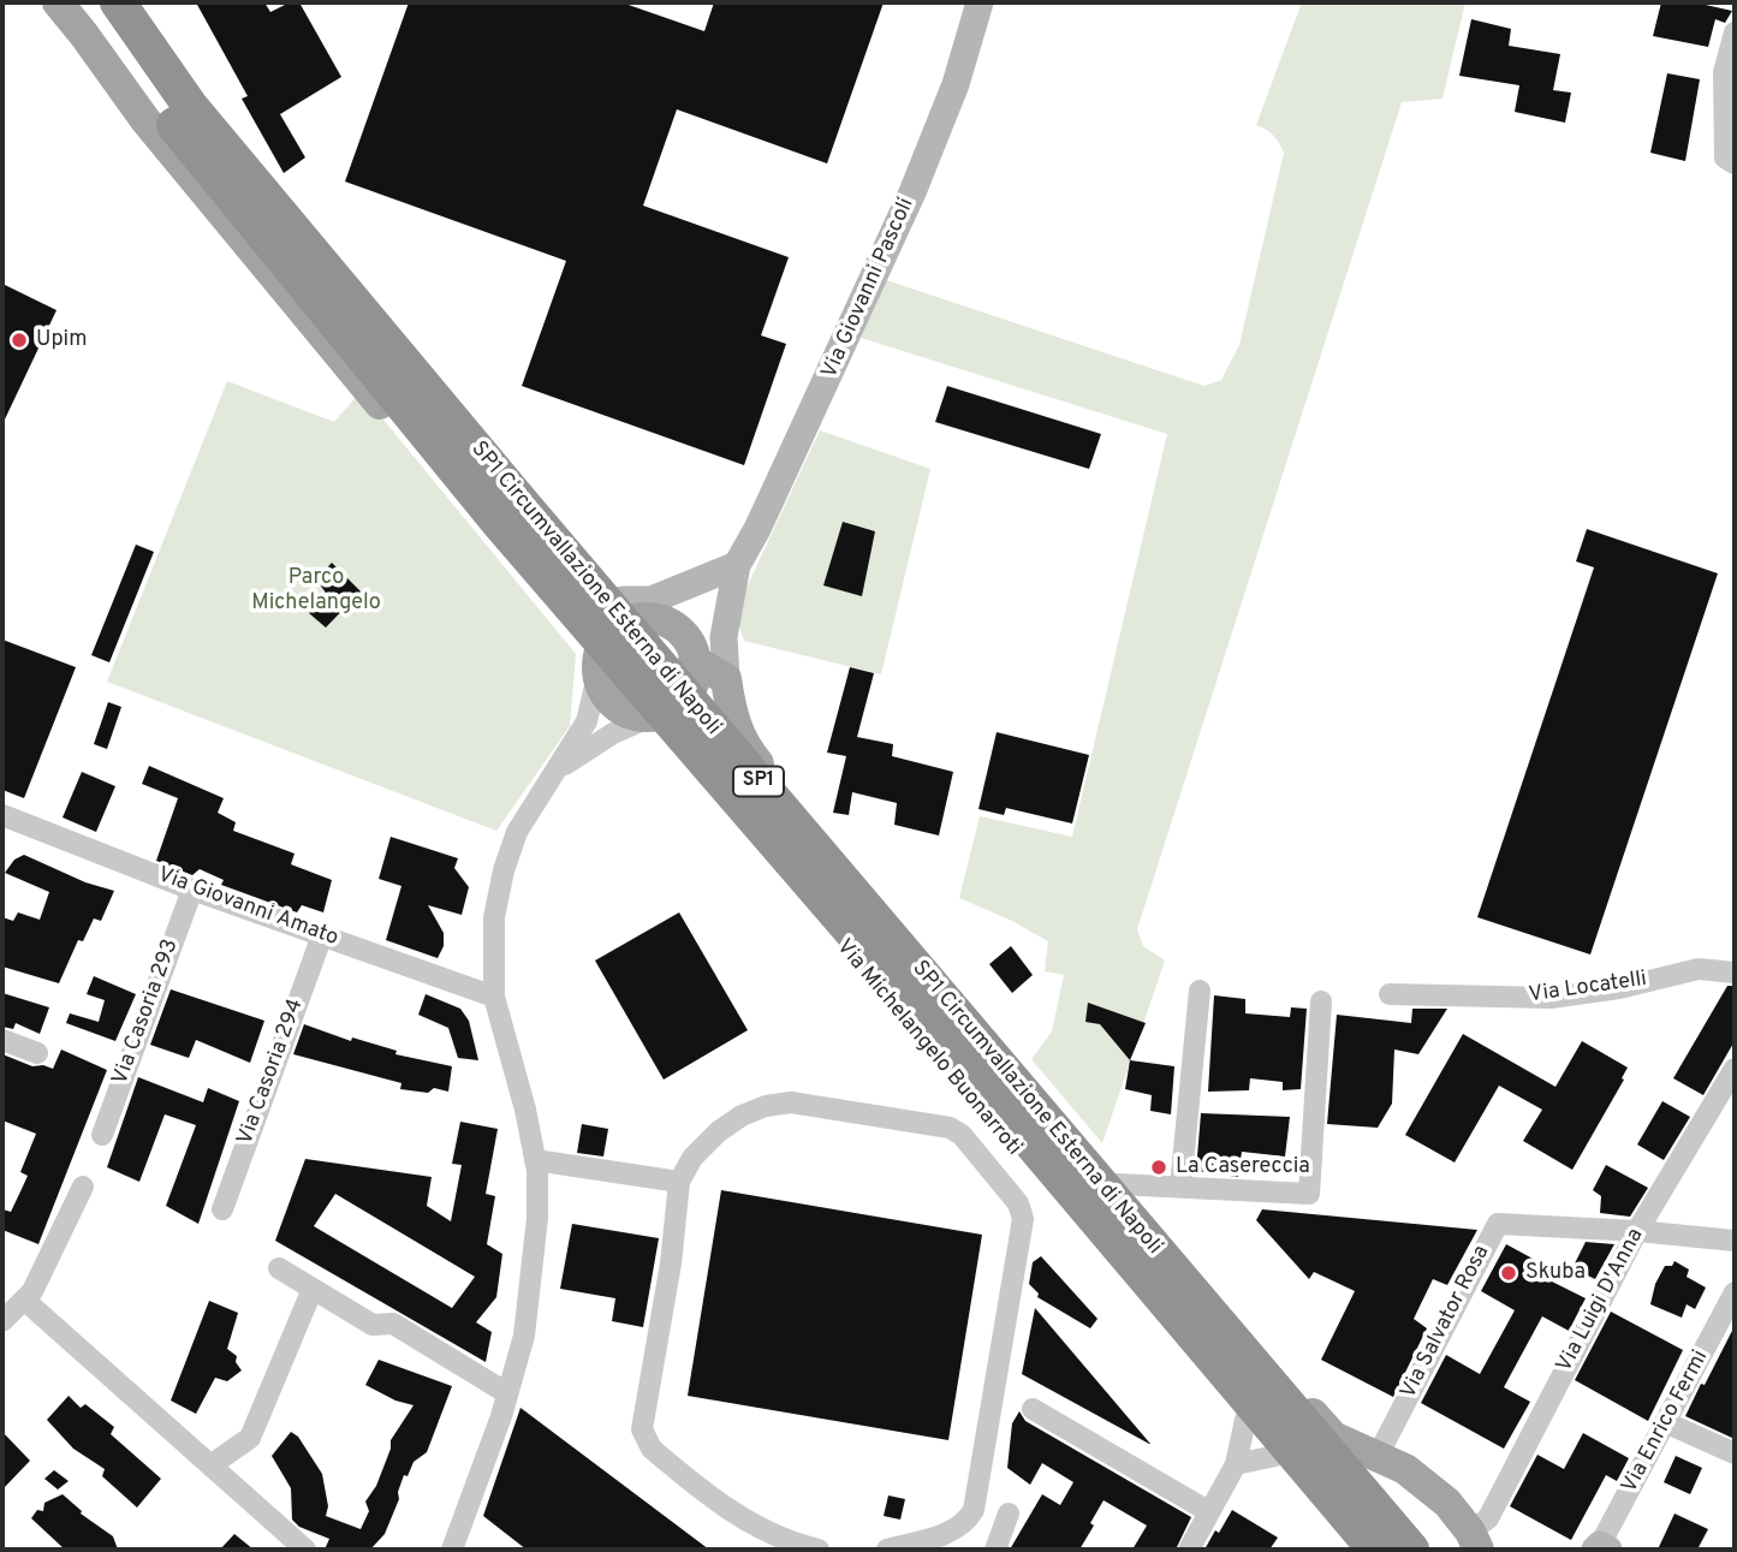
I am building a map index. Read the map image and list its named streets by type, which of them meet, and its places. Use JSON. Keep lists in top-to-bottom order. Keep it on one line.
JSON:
{"streets":{"highway":["SP1 Circumvallazione Esterna di Napoli","SP1"],"main road":["Via Michelangelo Buonarroti"],"street":["Via Giovanni Pascoli","Via Giovanni Amato","Via Locatelli","Via Casoria 293","Via Casoria 294","Via Luigi D'Anna","Via Salvator Rosa","Via Enrico Fermi"]},"crossings":[["SP1 Circumvallazione Esterna di Napoli","Via Michelangelo Buonarroti"],["Via Giovanni Amato","Via Casoria 293"],["Via Giovanni Amato","Via Casoria 294"],["Via Luigi D'Anna","Via Salvator Rosa"]],"parks":["Parco Michelangelo"],"places":["Upim","La Casereccia","Skuba"]}
